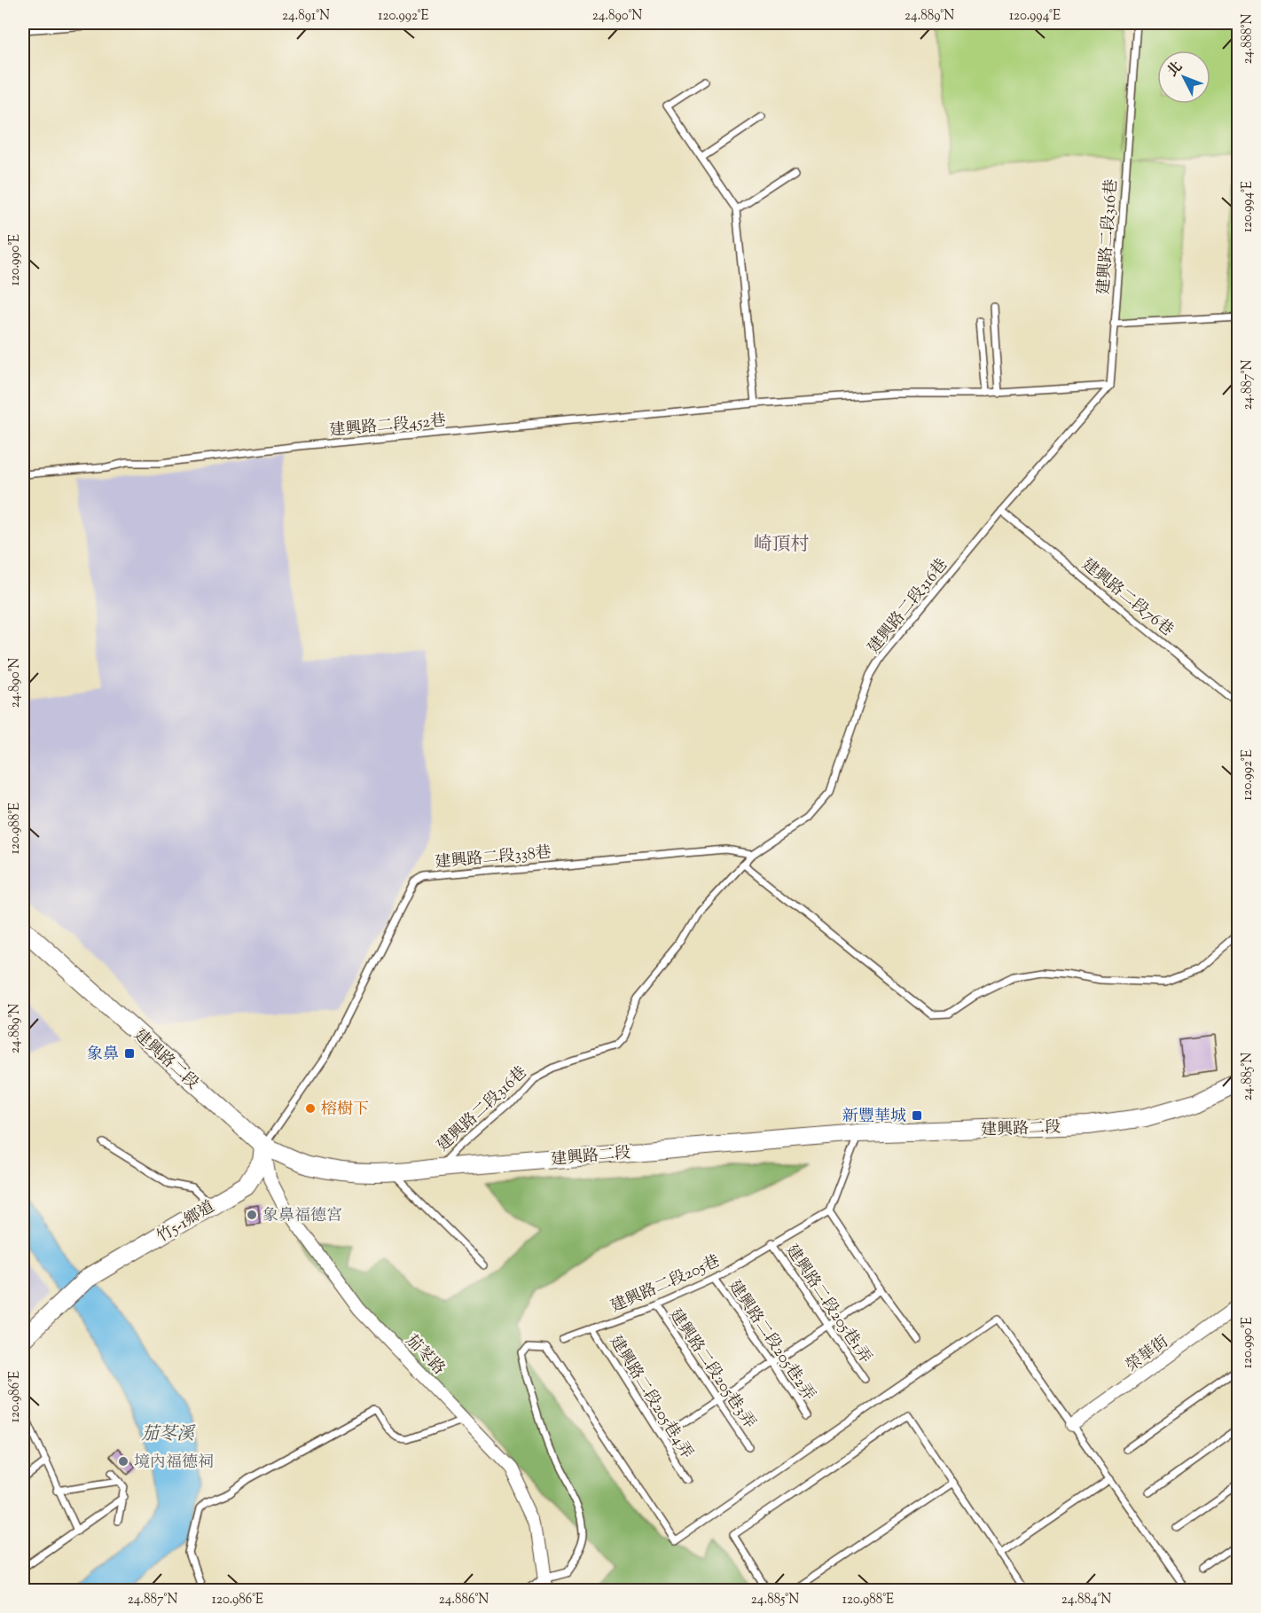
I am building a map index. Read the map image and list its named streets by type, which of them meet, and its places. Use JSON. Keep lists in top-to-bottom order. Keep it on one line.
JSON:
{"streets":{"street":["建興路二段","竹5-1鄉道","榮華街","茄苳路"],"lane":["建興路二段316巷","建興路二段452巷","建興路二段76巷","建興路二段338巷","建興路二段205巷","建興路二段205巷1弄","建興路二段205巷2弄","建興路二段205巷3弄","建興路二段205巷4弄"]},"crossings":[["建興路二段316巷","建興路二段452巷"],["建興路二段316巷","建興路二段76巷"],["建興路二段316巷","建興路二段338巷"],["建興路二段316巷","建興路二段"],["建興路二段338巷","建興路二段"],["建興路二段338巷","竹5-1鄉道"],["建興路二段338巷","茄苳路"],["建興路二段","竹5-1鄉道"],["建興路二段","茄苳路"],["竹5-1鄉道","茄苳路"],["建興路二段205巷","建興路二段205巷1弄"],["建興路二段205巷","建興路二段205巷2弄"],["建興路二段205巷","建興路二段205巷3弄"],["建興路二段205巷","建興路二段205巷4弄"]],"districts":["崎頂村"],"water":["茄苳溪"],"places":{"transit":["象鼻","新豐華城"],"other":["榕樹下","象鼻福德宮","境內福德祠"]},"north":"top left","coordinates":["24.891°N","120.992°E","24.890°N","24.889°N","120.994°E","24.888°N","120.990°E","24.887°N","120.988°E","24.885°N","120.986°E","24.886°N","24.884°N"]}
